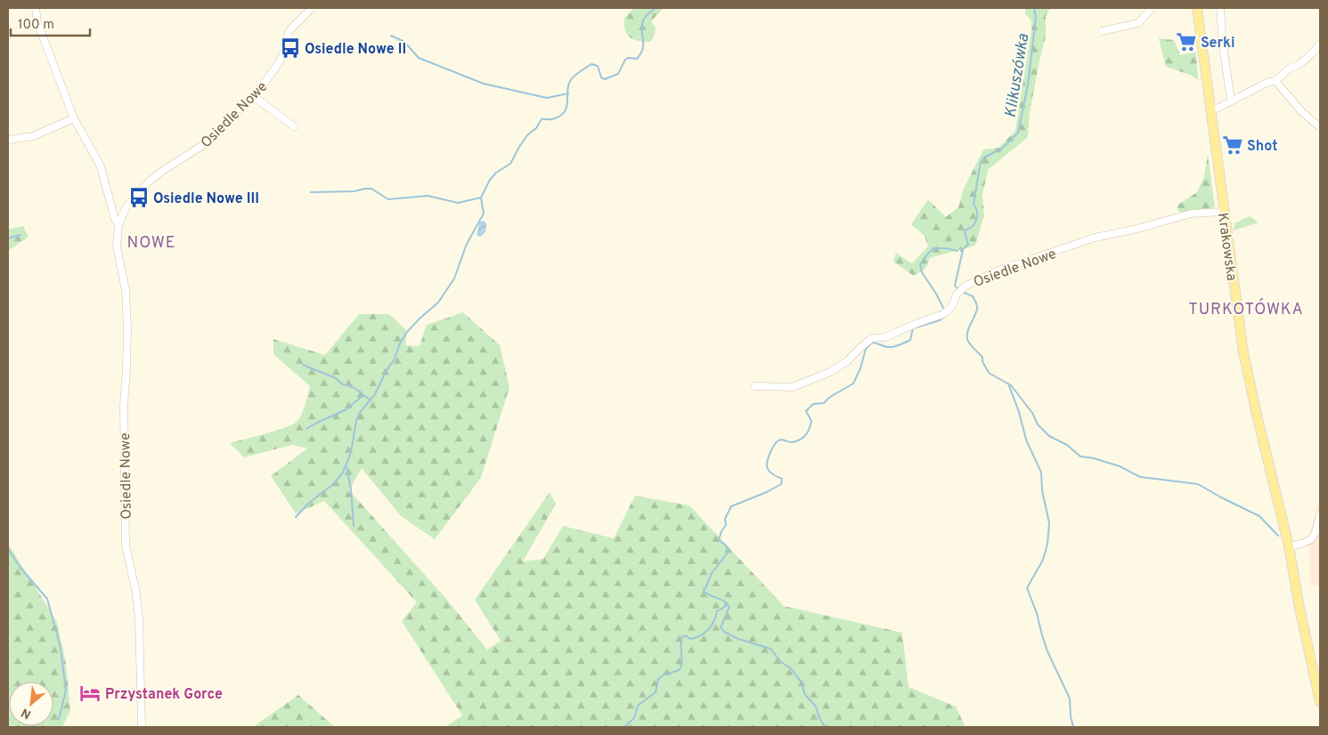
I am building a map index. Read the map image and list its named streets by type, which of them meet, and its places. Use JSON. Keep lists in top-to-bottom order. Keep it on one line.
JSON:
{"streets":{"main road":["Krakowska"],"street":["Osiedle Nowe"]},"crossings":[["Osiedle Nowe","Krakowska"]],"districts":["NOWE","TURKOTÓWKA"],"water":["Klikuszówka"],"places":{"supermarket":["Serki","Shot"],"bus stop":["Osiedle Nowe II","Osiedle Nowe III"],"hotel":["Przystanek Gorce"]},"scale_bar":"100 m","north":"bottom left"}
